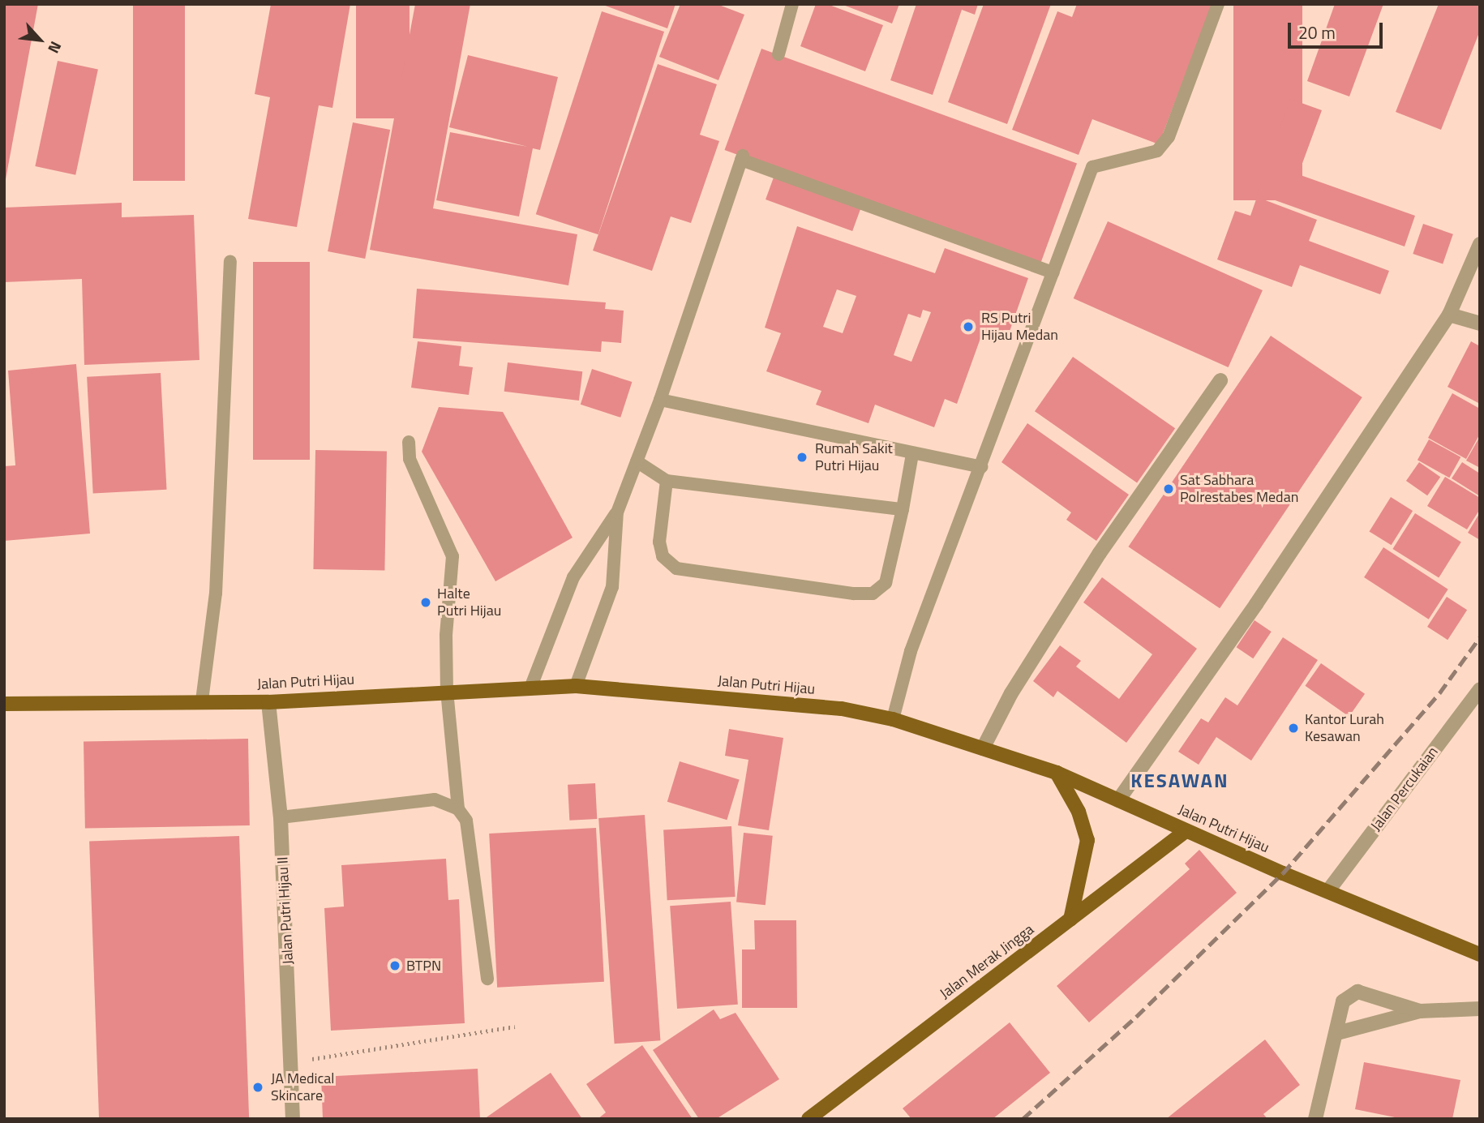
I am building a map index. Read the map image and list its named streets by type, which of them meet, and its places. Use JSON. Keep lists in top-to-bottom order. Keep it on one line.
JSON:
{"streets":{"main road":["Jalan Putri Hijau","Jalan Merak Jingga"],"street":["Jalan Percukaian","Jalan Putri Hijau II"]},"crossings":[["Jalan Putri Hijau","Jalan Percukaian"],["Jalan Putri Hijau","Jalan Putri Hijau II"],["Jalan Putri Hijau","Jalan Merak Jingga"]],"districts":["KESAWAN"],"places":["RS Putri Hijau Medan","Rumah Sakit Putri Hijau","Sat Sabhara Polrestabes Medan","Halte Putri Hijau","Kantor Lurah Kesawan","BTPN","JA Medical Skincare"],"scale_bar":"20 m","north":"bottom right"}
